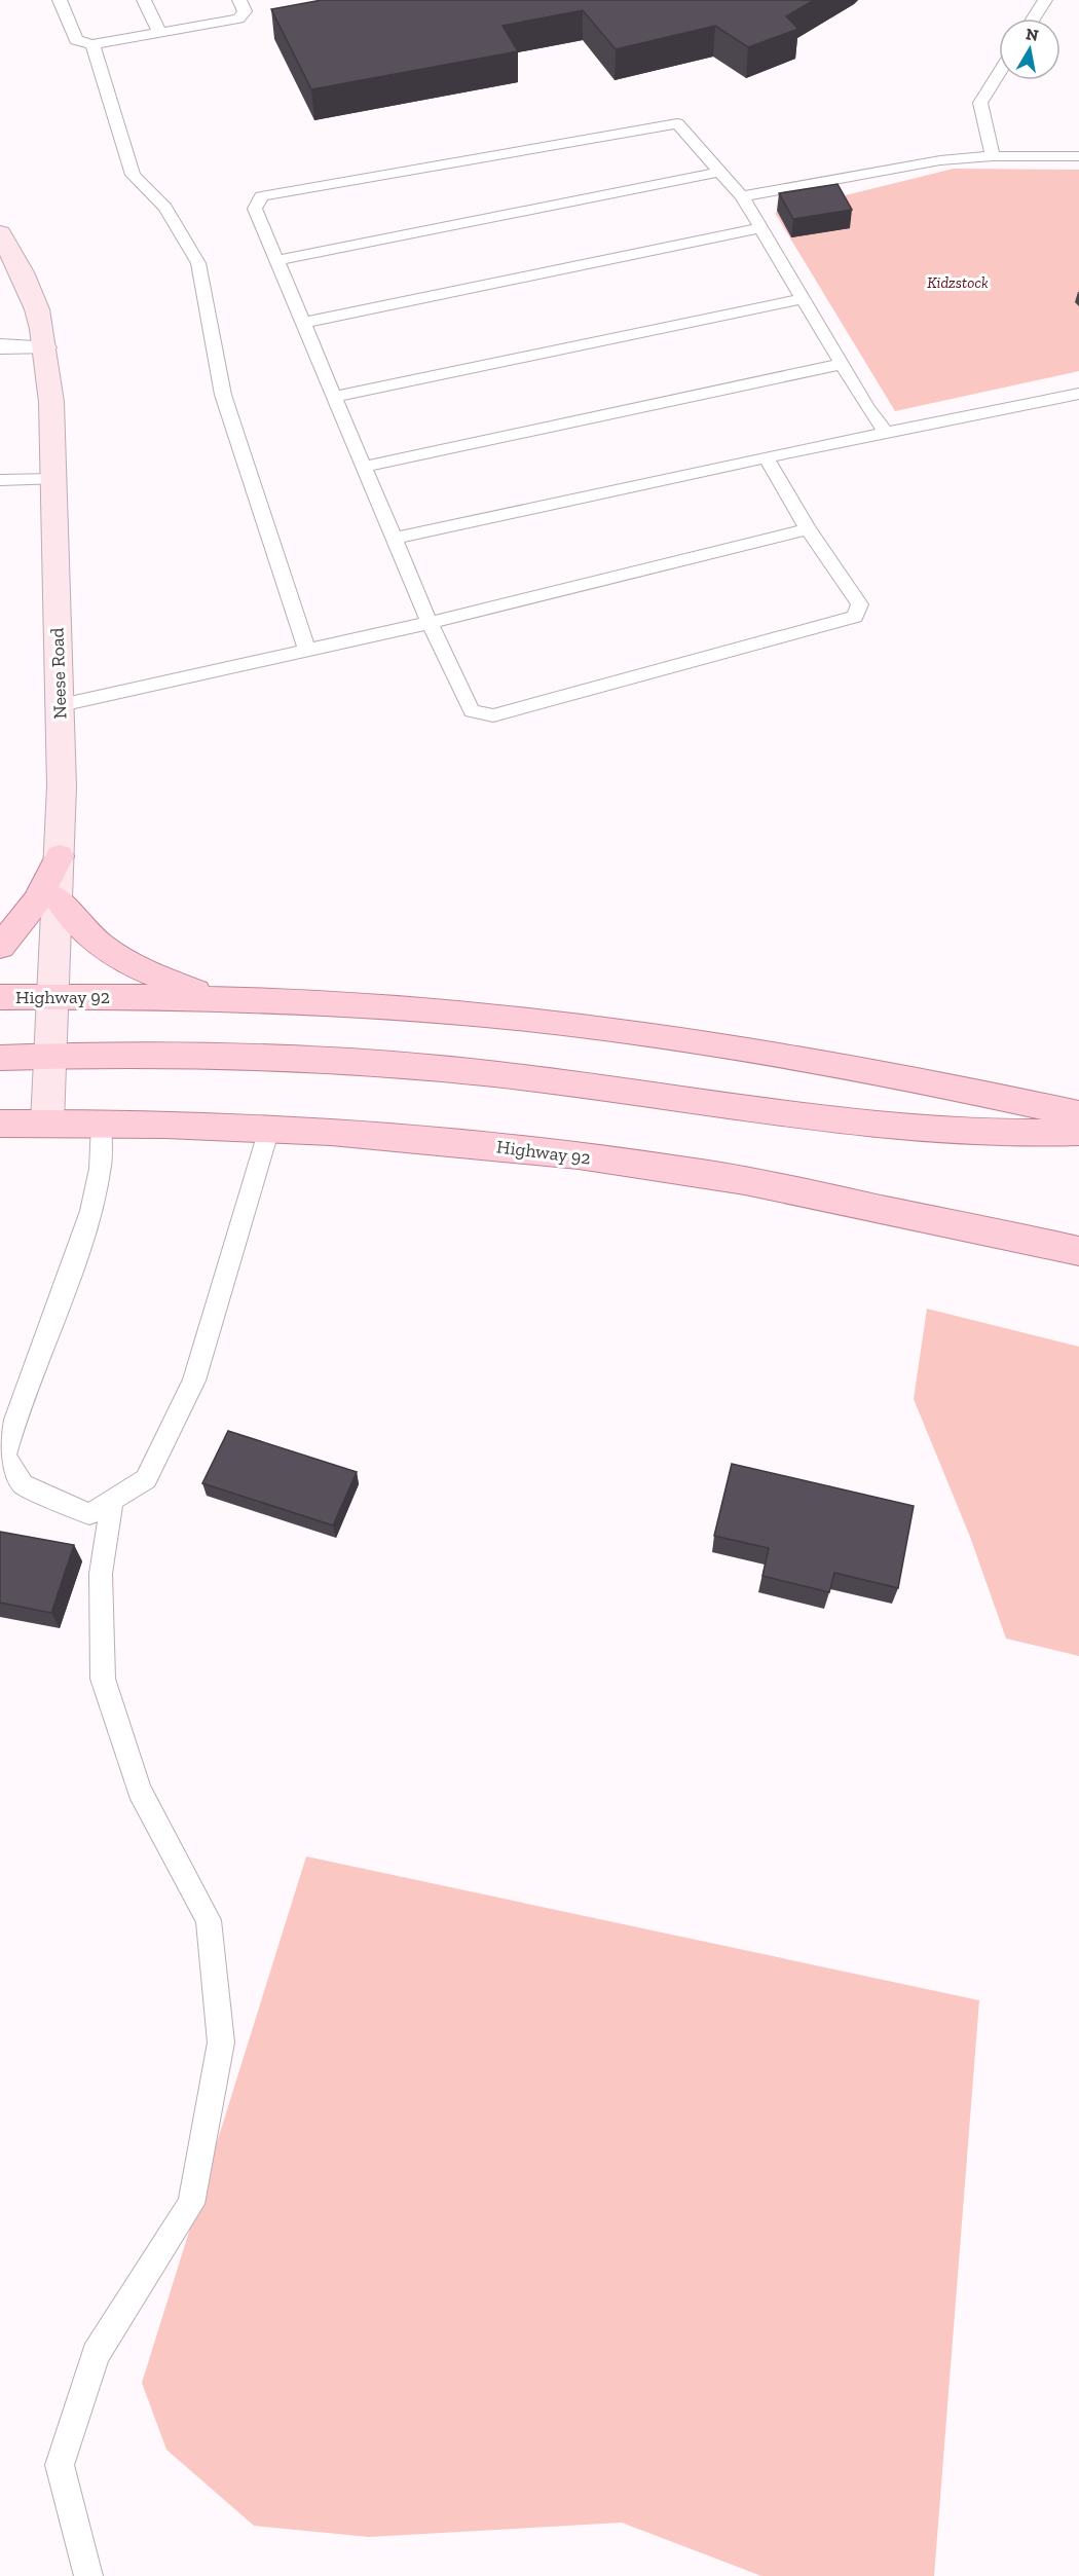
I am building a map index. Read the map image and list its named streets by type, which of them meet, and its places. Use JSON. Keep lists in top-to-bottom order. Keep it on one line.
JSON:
{"streets":{"main road":["Highway 92"],"street":["Neese Road"]},"crossings":[["Neese Road","Highway 92"]],"parks":["Kidzstock"],"north":"top"}
